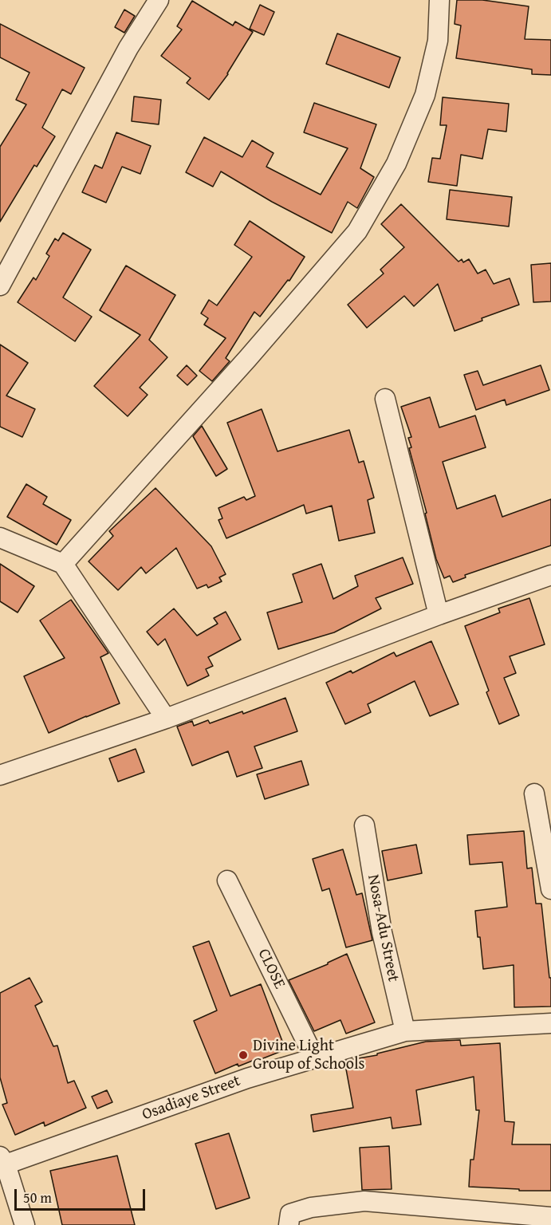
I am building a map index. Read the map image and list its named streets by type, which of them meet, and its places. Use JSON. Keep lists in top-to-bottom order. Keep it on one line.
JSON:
{"streets":{"street":["Nosa-Adu Street","CLOSE","Osadiaye Street"]},"crossings":[["Nosa-Adu Street","Osadiaye Street"],["CLOSE","Osadiaye Street"]],"places":["Divine Light Group of Schools"],"scale_bar":"50 m"}
